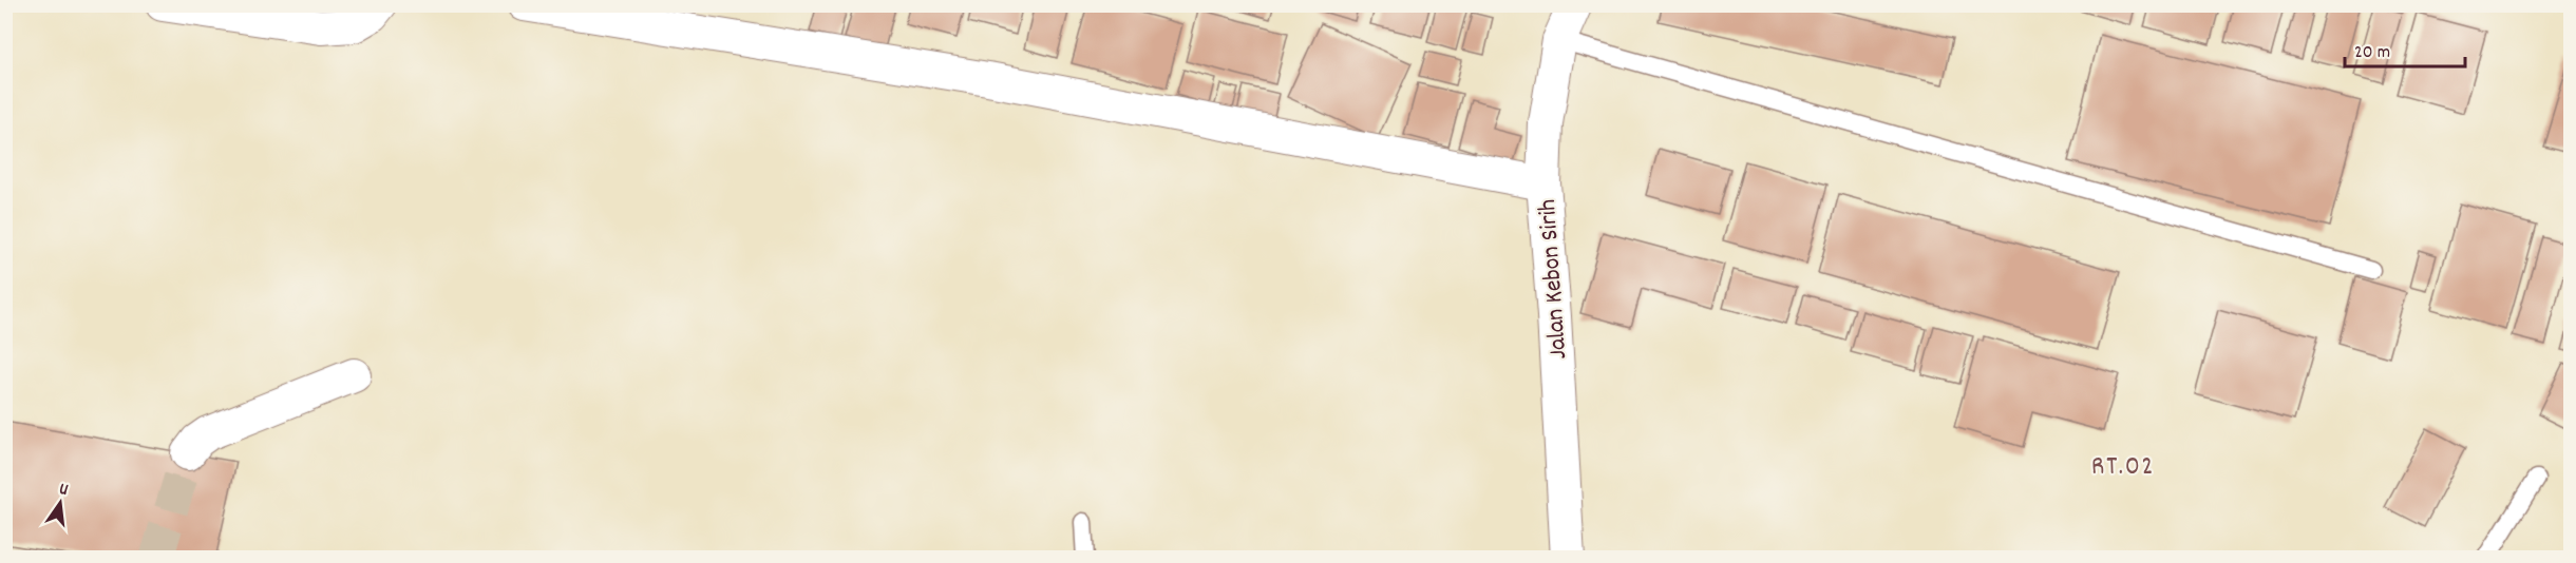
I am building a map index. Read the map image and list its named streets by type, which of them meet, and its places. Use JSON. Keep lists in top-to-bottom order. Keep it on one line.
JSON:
{"streets":{"street":["Jalan Kebon Sirih"]},"districts":["RT.02"],"scale_bar":"20 m","north":"top"}
